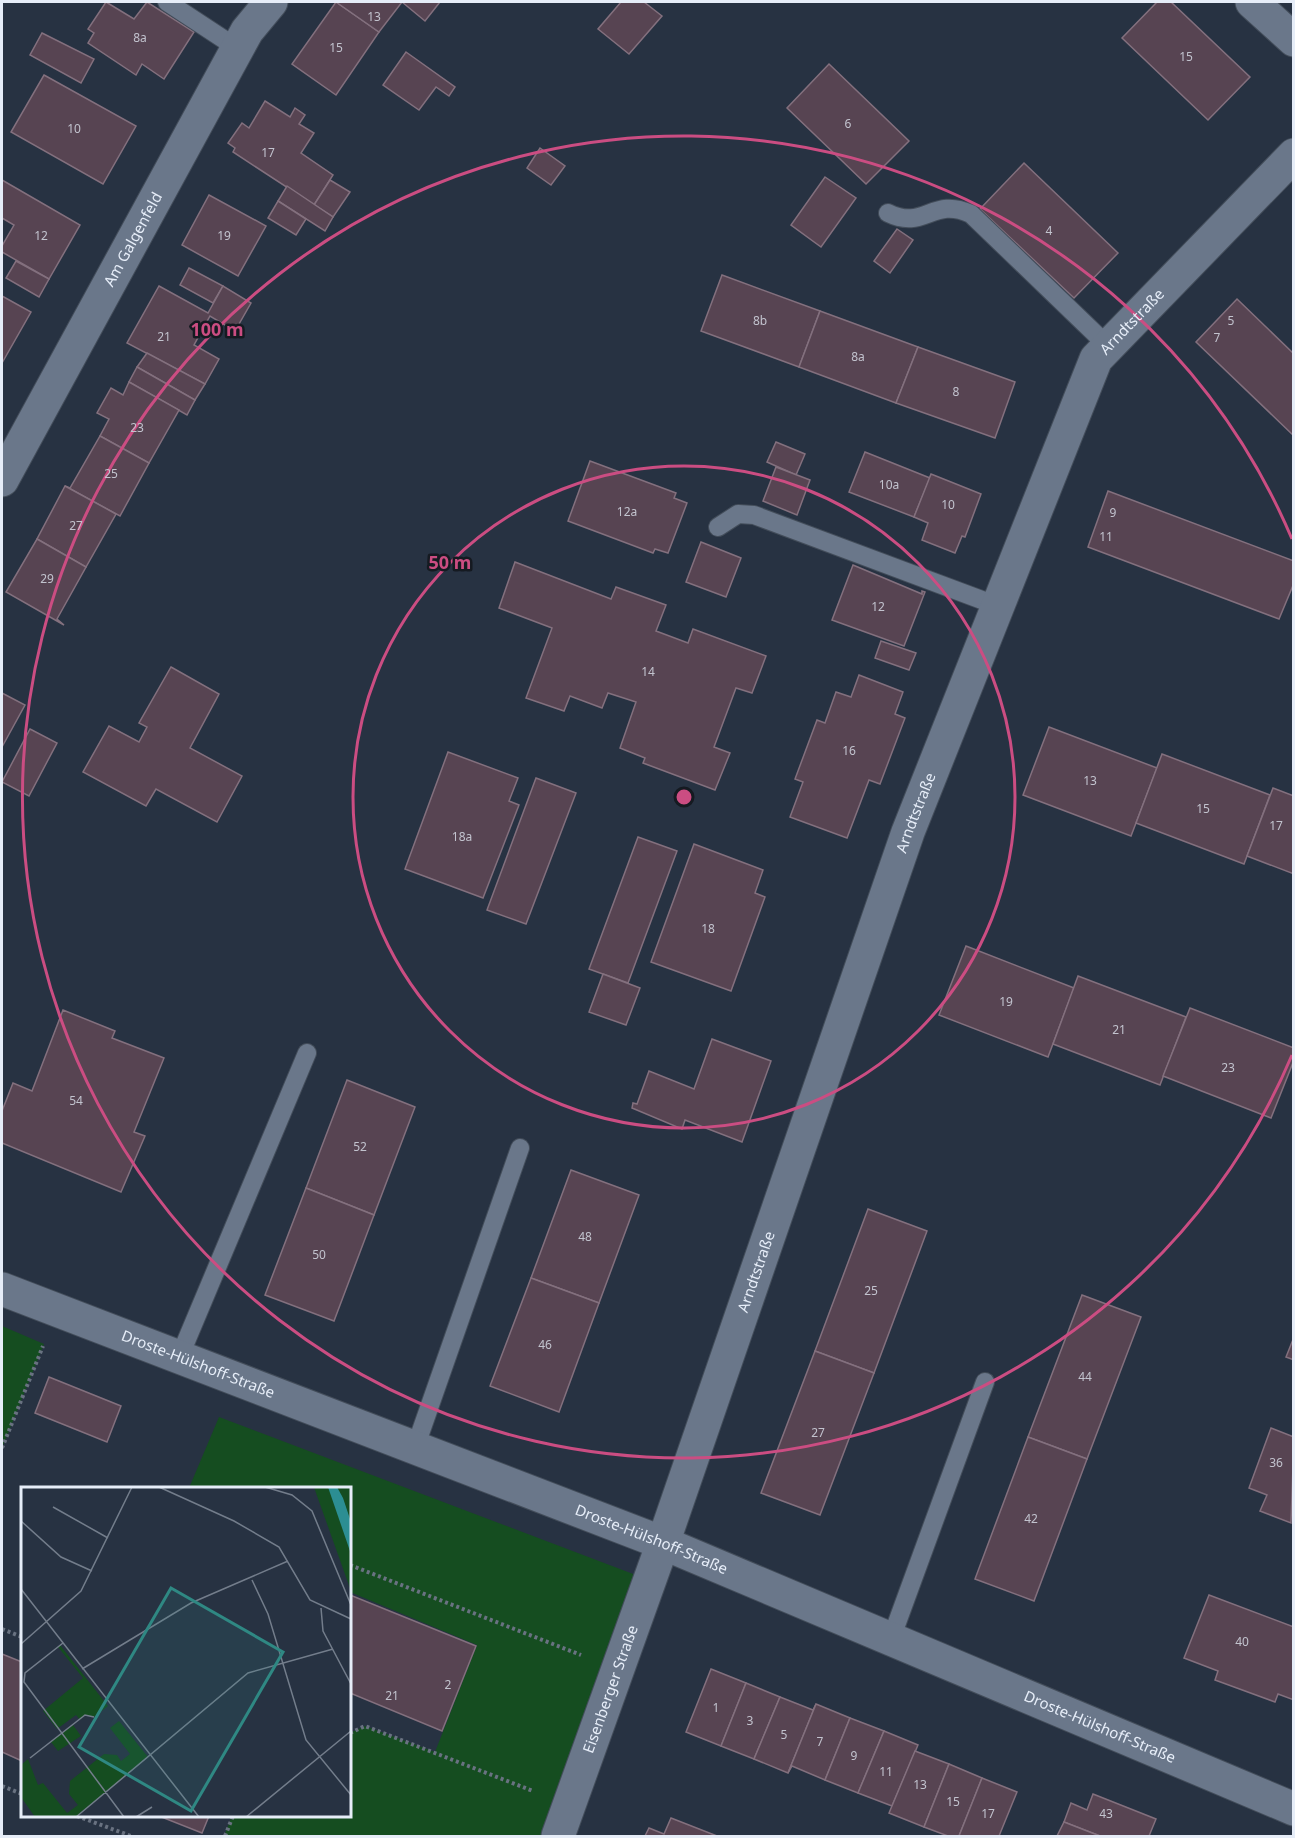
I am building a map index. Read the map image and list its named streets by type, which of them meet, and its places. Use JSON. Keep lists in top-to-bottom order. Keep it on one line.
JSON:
{"streets":{"street":["Am Galgenfeld","Arndtstraße","Droste-Hülshoff-Straße","Eisenberger Straße"]},"crossings":[["Arndtstraße","Droste-Hülshoff-Straße"],["Arndtstraße","Eisenberger Straße"],["Droste-Hülshoff-Straße","Eisenberger Straße"]],"house_numbers":["13","8a","15","15","6","10","17","4","12","19","8b","5","21","7","8a","8","23","25","10a","10","12a","9","27","11","29","12","14","16","13","15","17","18a","18","19","21","23","54","52","48","50","25","46","44","27","36","42","40","2","21","1","3","5","7","9","11","13","15","17","43"],"rings":["100 m","50 m"]}
